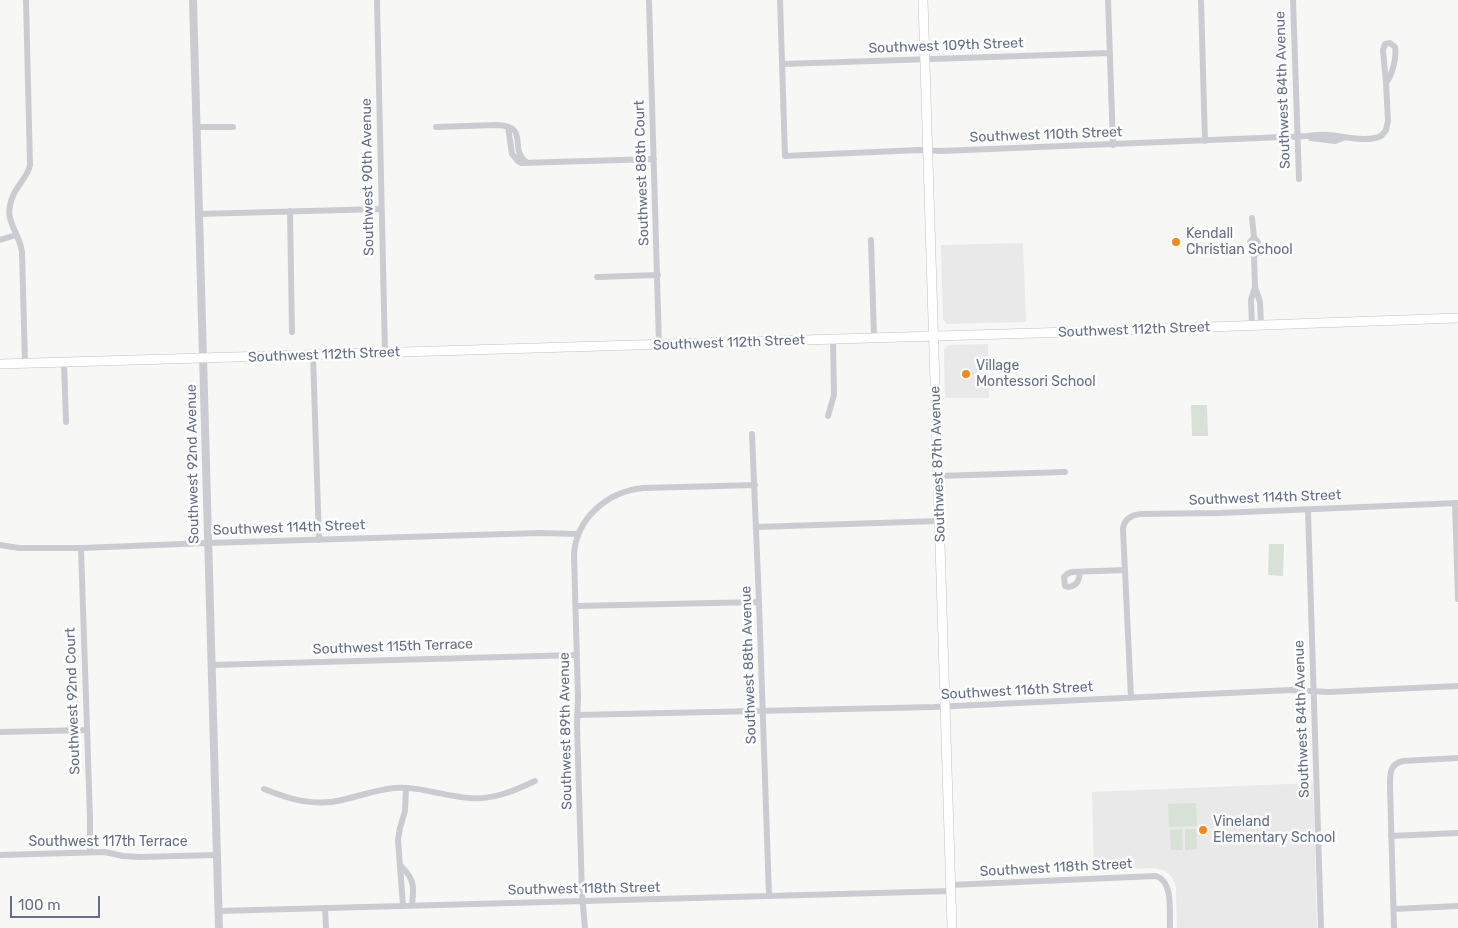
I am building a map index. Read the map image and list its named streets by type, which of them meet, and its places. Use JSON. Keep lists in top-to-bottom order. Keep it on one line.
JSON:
{"streets":{"main road":["Southwest 112th Street","Southwest 87th Avenue"],"street":["Southwest 109th Street","Southwest 84th Avenue","Southwest 110th Street","Southwest 88th Court","Southwest 90th Avenue","Southwest 92nd Avenue","Southwest 114th Street","Southwest 115th Terrace","Southwest 88th Avenue","Southwest 116th Street","Southwest 92nd Court","Southwest 89th Avenue","Southwest 117th Terrace","Southwest 118th Street"]},"crossings":[["Southwest 109th Street","Southwest 110th Street"],["Southwest 109th Street","Southwest 87th Avenue"],["Southwest 84th Avenue","Southwest 110th Street"],["Southwest 84th Avenue","Southwest 114th Street"],["Southwest 84th Avenue","Southwest 116th Street"],["Southwest 110th Street","Southwest 87th Avenue"],["Southwest 88th Court","Southwest 112th Street"],["Southwest 90th Avenue","Southwest 112th Street"],["Southwest 112th Street","Southwest 92nd Avenue"],["Southwest 112th Street","Southwest 87th Avenue"],["Southwest 92nd Avenue","Southwest 114th Street"],["Southwest 92nd Avenue","Southwest 115th Terrace"],["Southwest 92nd Avenue","Southwest 117th Terrace"],["Southwest 92nd Avenue","Southwest 118th Street"],["Southwest 87th Avenue","Southwest 116th Street"],["Southwest 87th Avenue","Southwest 118th Street"],["Southwest 114th Street","Southwest 116th Street"],["Southwest 114th Street","Southwest 92nd Court"],["Southwest 114th Street","Southwest 89th Avenue"],["Southwest 115th Terrace","Southwest 89th Avenue"],["Southwest 88th Avenue","Southwest 116th Street"],["Southwest 88th Avenue","Southwest 118th Street"],["Southwest 116th Street","Southwest 89th Avenue"],["Southwest 92nd Court","Southwest 117th Terrace"],["Southwest 89th Avenue","Southwest 118th Street"]],"places":["Kendall Christian School","Village Montessori School","Vineland Elementary School"],"scale_bar":"100 m"}
